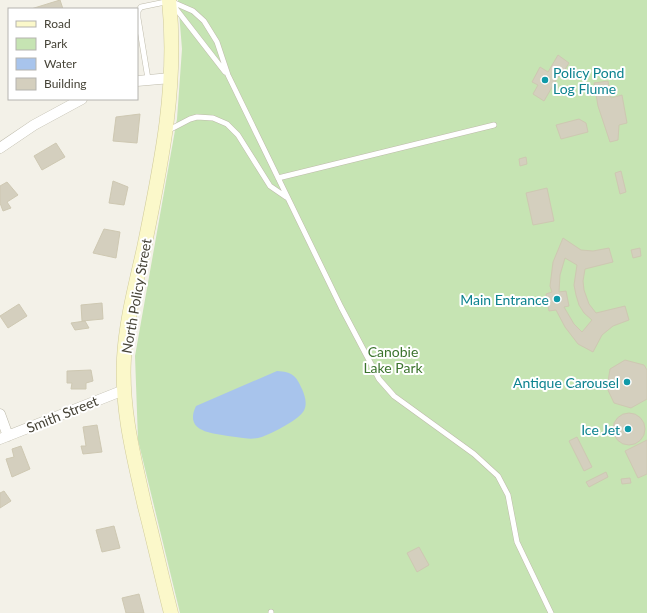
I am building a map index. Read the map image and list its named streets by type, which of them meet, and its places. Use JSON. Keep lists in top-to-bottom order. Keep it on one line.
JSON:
{"streets":{"street":["North Policy Street","Smith Street"]},"crossings":[["North Policy Street","Smith Street"]],"parks":["Canobie Lake Park"],"places":["Policy Pond Log Flume","Main Entrance","Antique Carousel","Ice Jet"],"legend":["Road","Park","Water","Building"]}
